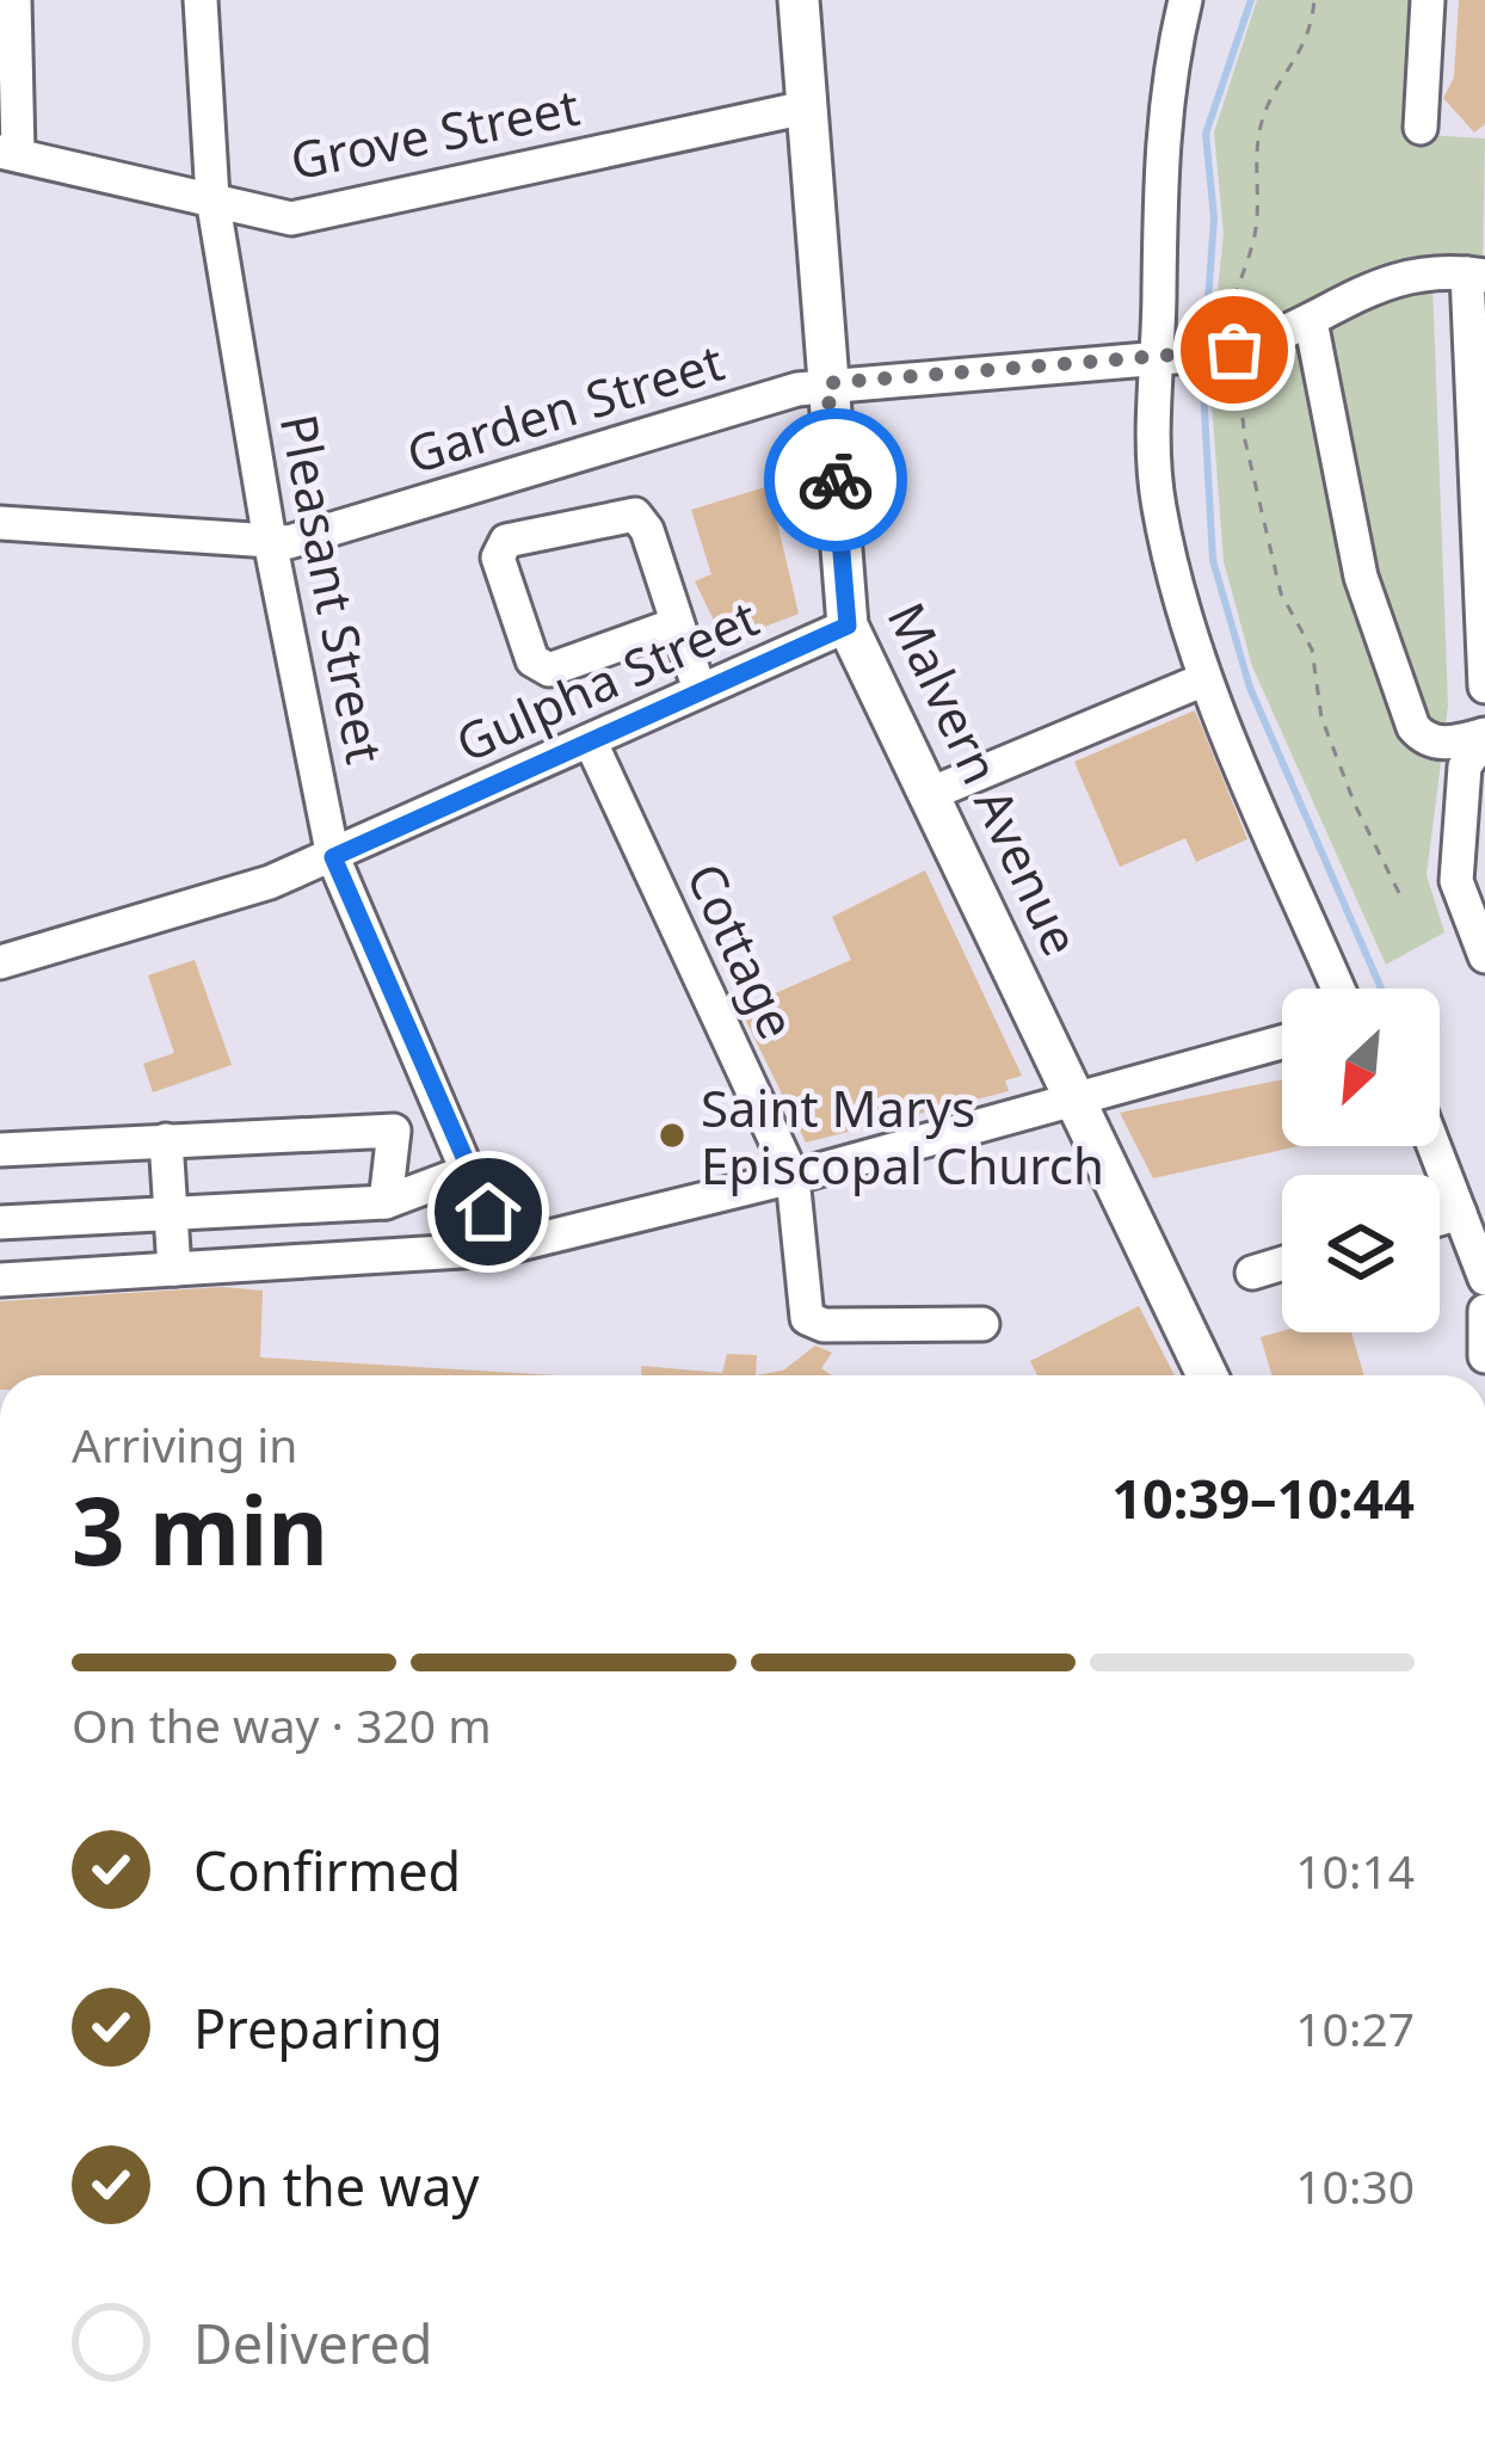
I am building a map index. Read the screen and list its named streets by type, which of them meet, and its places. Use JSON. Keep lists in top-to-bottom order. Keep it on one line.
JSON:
{"streets":{"main road":["Malvern Avenue"],"street":["Grove Street","Garden Street","Pleasant Street","Gulpha Street","Cottage"]},"crossings":[["Grove Street","Pleasant Street"],["Grove Street","Malvern Avenue"],["Garden Street","Pleasant Street"],["Garden Street","Malvern Avenue"],["Pleasant Street","Gulpha Street"],["Gulpha Street","Malvern Avenue"],["Gulpha Street","Cottage"]],"places":["Saint Marys Episcopal Church"],"north":"bottom left","page":{"heading":["3 min","Arriving in","10:39–10:44"],"bar":"On the way · 320 m","list":[["Confirmed","10:14"],["Preparing","10:27"],["On the way","10:30"],"Delivered"]}}
